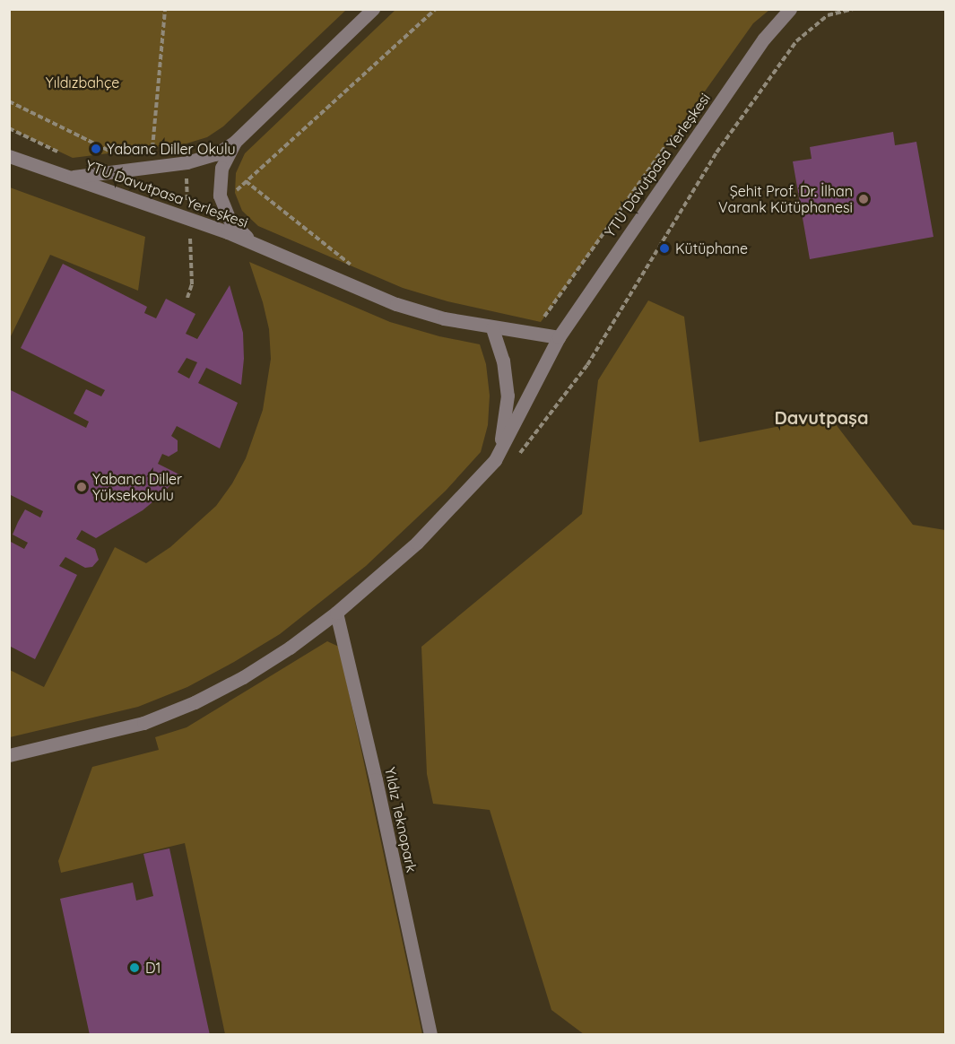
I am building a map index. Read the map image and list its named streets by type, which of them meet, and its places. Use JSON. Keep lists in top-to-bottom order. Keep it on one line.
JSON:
{"streets":{"street":["YTU Davutpasa Yerleşkesi","Yıldız Teknopark"]},"crossings":[["YTU Davutpasa Yerleşkesi","Yıldız Teknopark"]],"districts":["Davutpaşa"],"parks":["Yıldızbahçe"],"places":["Yabanc Diller Okulu","Şehit Prof. Dr. İlhan Varank Kütüphanesi","Kütüphane","Yabancı Diller Yüksekokulu","D1"]}
